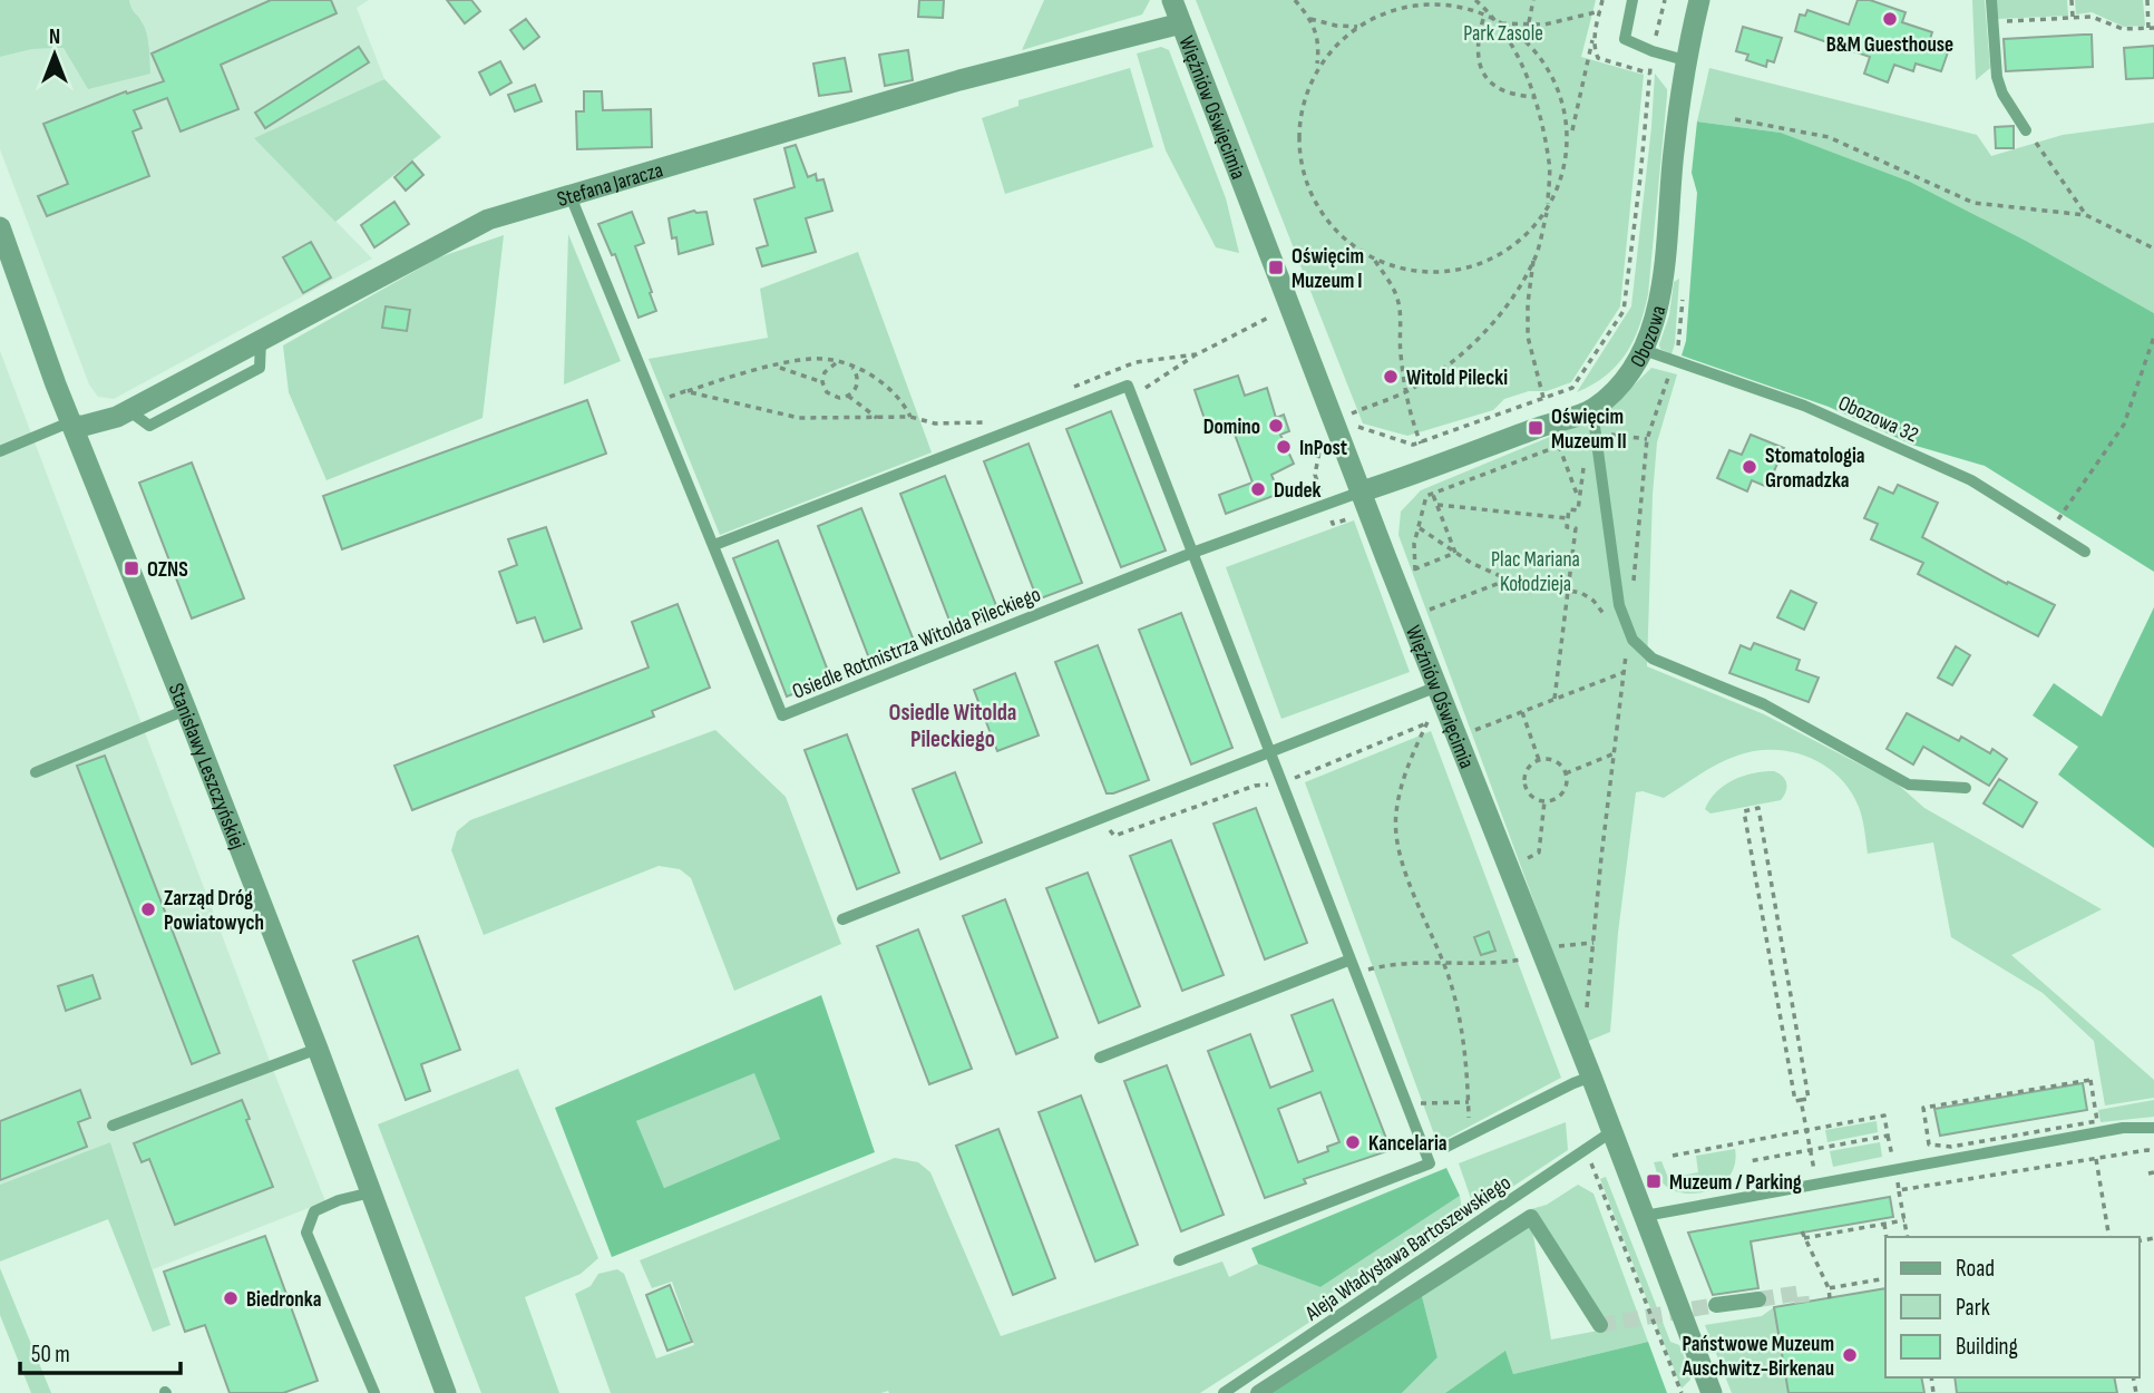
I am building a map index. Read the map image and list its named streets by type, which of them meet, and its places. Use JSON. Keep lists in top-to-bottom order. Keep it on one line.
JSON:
{"streets":{"street":["Więźniów Oświęcimia","Stefana Jaracza","Obozowa","Stanisławy Leszczyńskiej"],"lane":["Obozowa 32","Osiedle Rotmistrza Witolda Pileckiego","Aleja Władysława Bartoszewskiego"]},"crossings":[["Więźniów Oświęcimia","Stefana Jaracza"],["Więźniów Oświęcimia","Obozowa"],["Więźniów Oświęcimia","Osiedle Rotmistrza Witolda Pileckiego"],["Więźniów Oświęcimia","Aleja Władysława Bartoszewskiego"],["Stefana Jaracza","Osiedle Rotmistrza Witolda Pileckiego"],["Stefana Jaracza","Stanisławy Leszczyńskiej"],["Obozowa","Obozowa 32"],["Obozowa","Osiedle Rotmistrza Witolda Pileckiego"]],"districts":["Osiedle Witolda Pileckiego"],"parks":["Park Zasole","Plac Mariana Kołodzieja"],"places":{"other":["B&M Guesthouse","Witold Pilecki","Domino","InPost","Stomatologia Gromadzka","Dudek","Zarząd Dróg Powiatowych","Kancelaria","Biedronka","Państwowe Muzeum Auschwitz-Birkenau"],"transit":["Oświęcim Muzeum I","Oświęcim Muzeum II","OZNS","Muzeum / Parking"]},"legend":["Road","Park","Building"],"scale_bar":"50 m","north":"top"}
